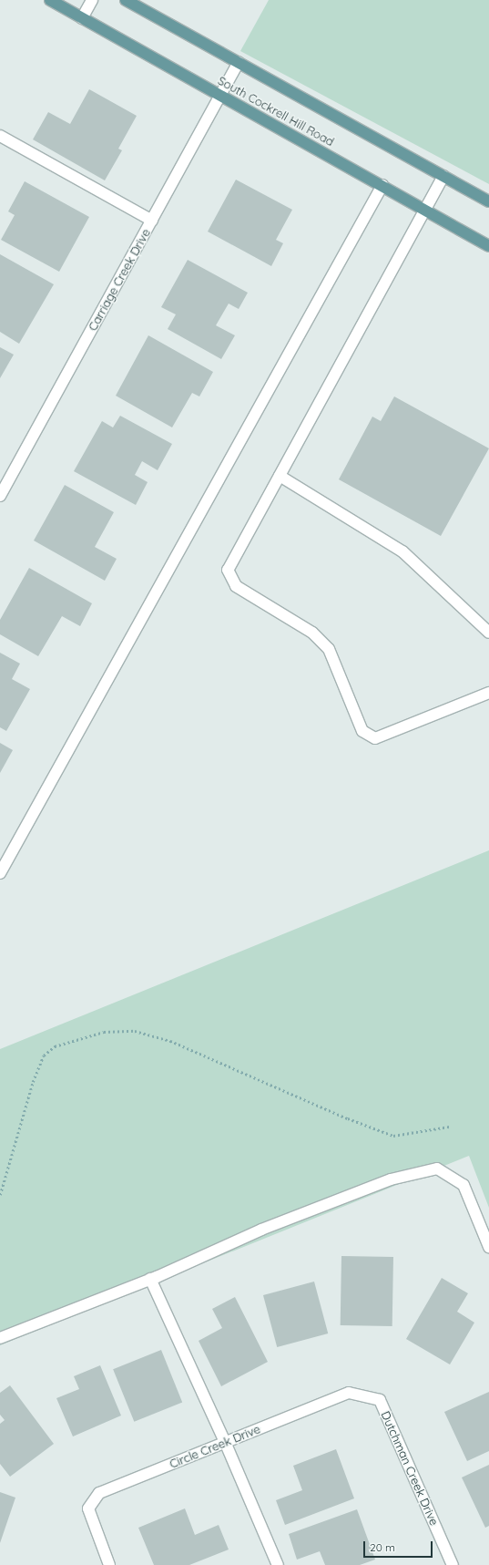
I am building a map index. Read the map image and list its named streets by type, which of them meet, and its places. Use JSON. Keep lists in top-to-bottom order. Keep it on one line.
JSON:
{"streets":{"main road":["South Cockrell Hill Road"],"street":["Carriage Creek Drive","Circle Creek Drive","Dutchman Creek Drive"]},"crossings":[["South Cockrell Hill Road","Carriage Creek Drive"],["Circle Creek Drive","Dutchman Creek Drive"]],"scale_bar":"20 m"}
